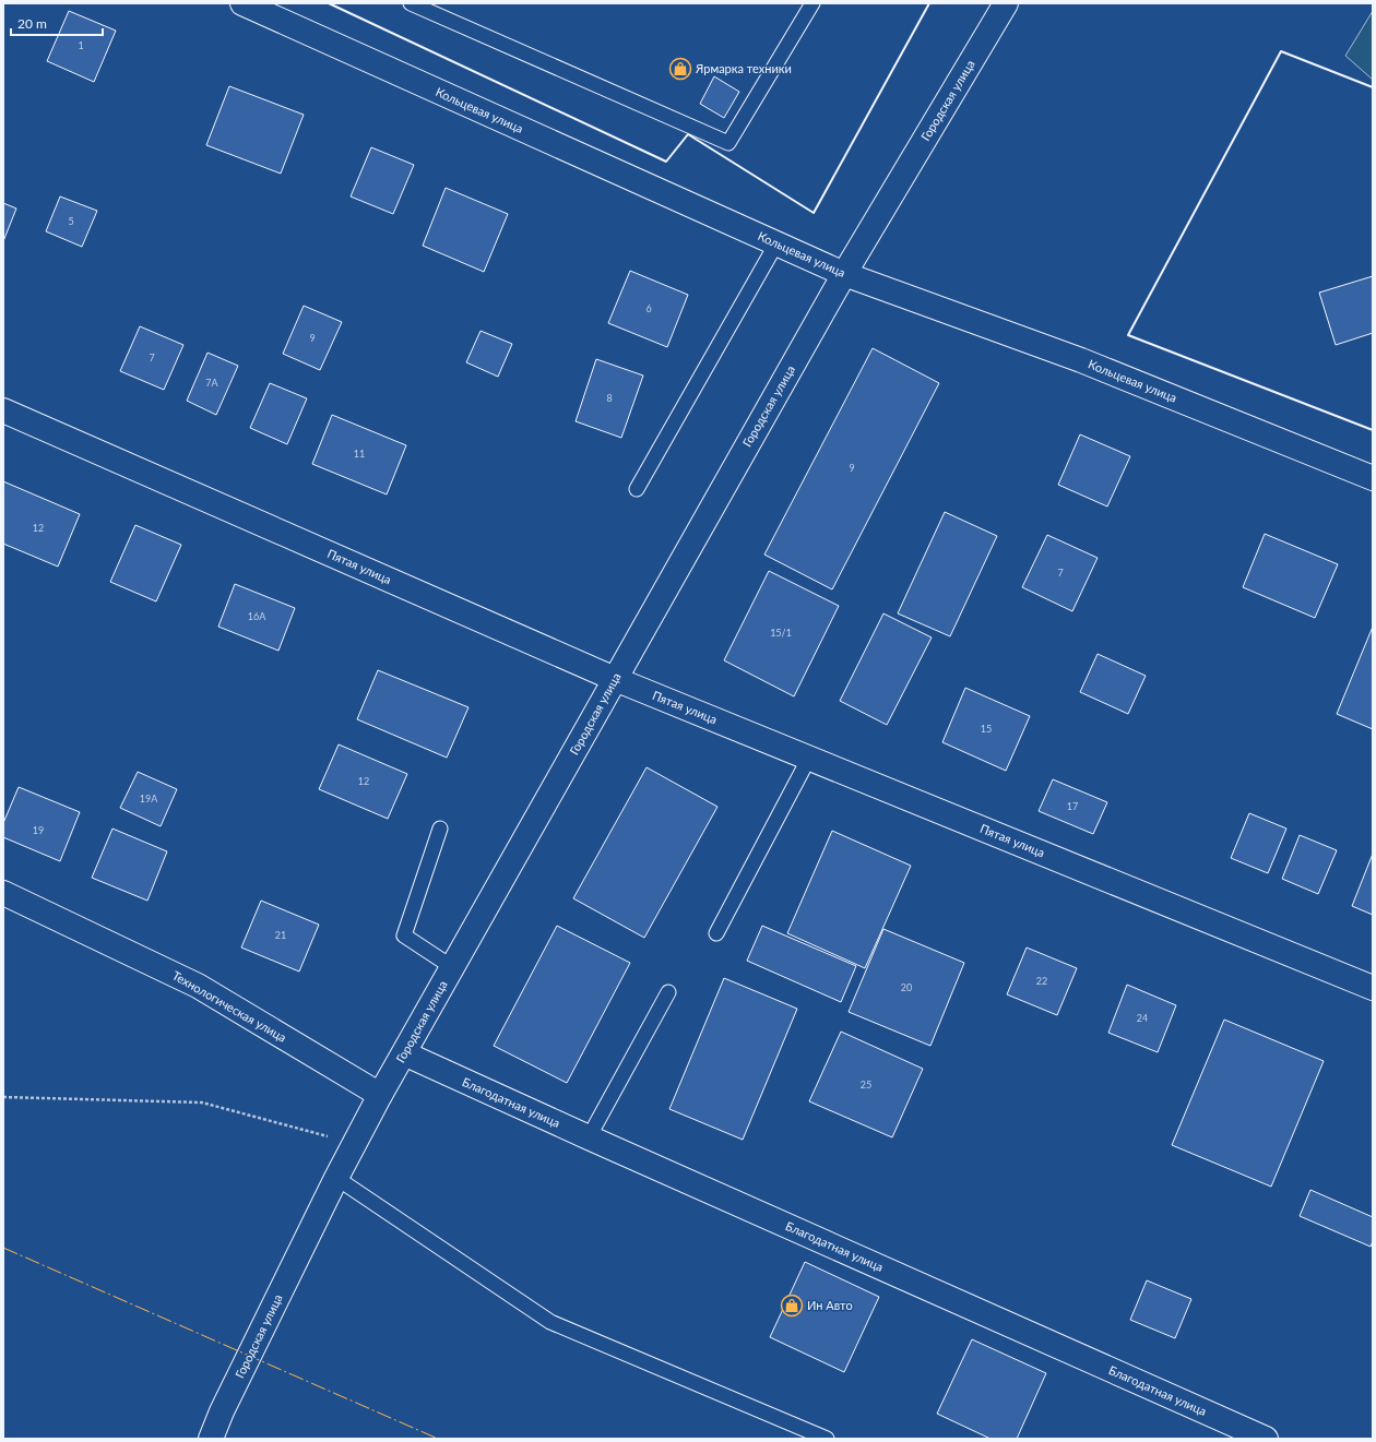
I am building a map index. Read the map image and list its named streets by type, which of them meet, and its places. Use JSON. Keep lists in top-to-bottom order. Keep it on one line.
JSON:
{"streets":{"street":["Городская улица","Кольцевая улица","Пятая улица","Технологическая улица","Благодатная улица"]},"crossings":[["Городская улица","Кольцевая улица"],["Городская улица","Пятая улица"],["Городская улица","Технологическая улица"],["Городская улица","Благодатная улица"]],"places":{"shop":["Ярмарка техники","Ин Авто"]},"house_numbers":["1","5","6","9","7","7А","8","11","9","12","7","16А","15/1","15","12","19А","17","19","21","22","20","24","25"],"scale_bar":"20 m"}
